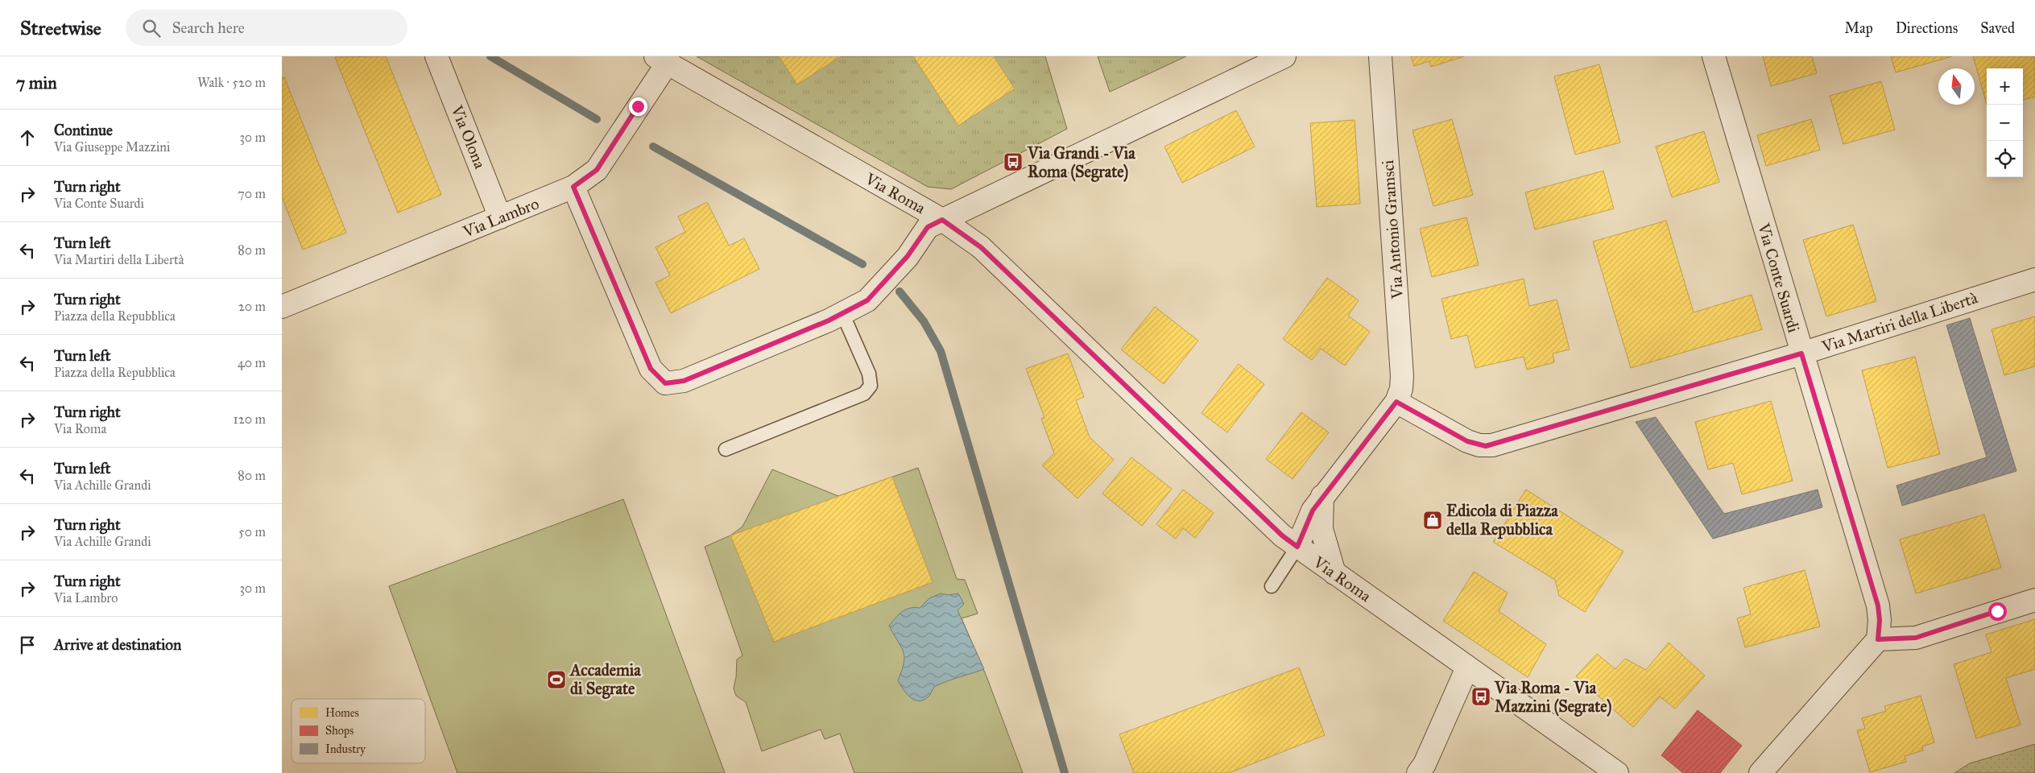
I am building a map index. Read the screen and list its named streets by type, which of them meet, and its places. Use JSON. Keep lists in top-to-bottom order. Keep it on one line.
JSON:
{"streets":{"street":["Via Olona","Via Roma","Via Lambro","Via Antonio Gramsci","Via Conte Suardi","Via Martiri della Libertà"]},"crossings":[["Via Olona","Via Lambro"],["Via Roma","Via Lambro"],["Via Antonio Gramsci","Via Martiri della Libertà"],["Via Conte Suardi","Via Martiri della Libertà"]],"places":{"bus stop":["Via Grandi - Via Roma (Segrate)","Via Roma - Via Mazzini (Segrate)"],"shop":["Edicola di Piazza della Repubblica"],"sports":["Accademia di Segrate"]},"legend":["Homes","Shops","Industry"],"north":"top","page":{"header":"Streetwise","search":"Search here","nav":["Map","Directions","Saved"],"heading":["7 min","Walk · 520 m"],"map_buttons":["+","−"],"list":[["Continue","Via Giuseppe Mazzini","30 m"],["Turn right","Via Conte Suardi","70 m"],["Turn left","Via Martiri della Libertà","80 m"],["Turn right","Piazza della Repubblica","20 m"],["Turn left","Piazza della Repubblica","40 m"],["Turn right","Via Roma","120 m"],["Turn left","Via Achille Grandi","80 m"],["Turn right","Via Achille Grandi","50 m"],["Turn right","Via Lambro","30 m"],"Arrive at destination"]}}
